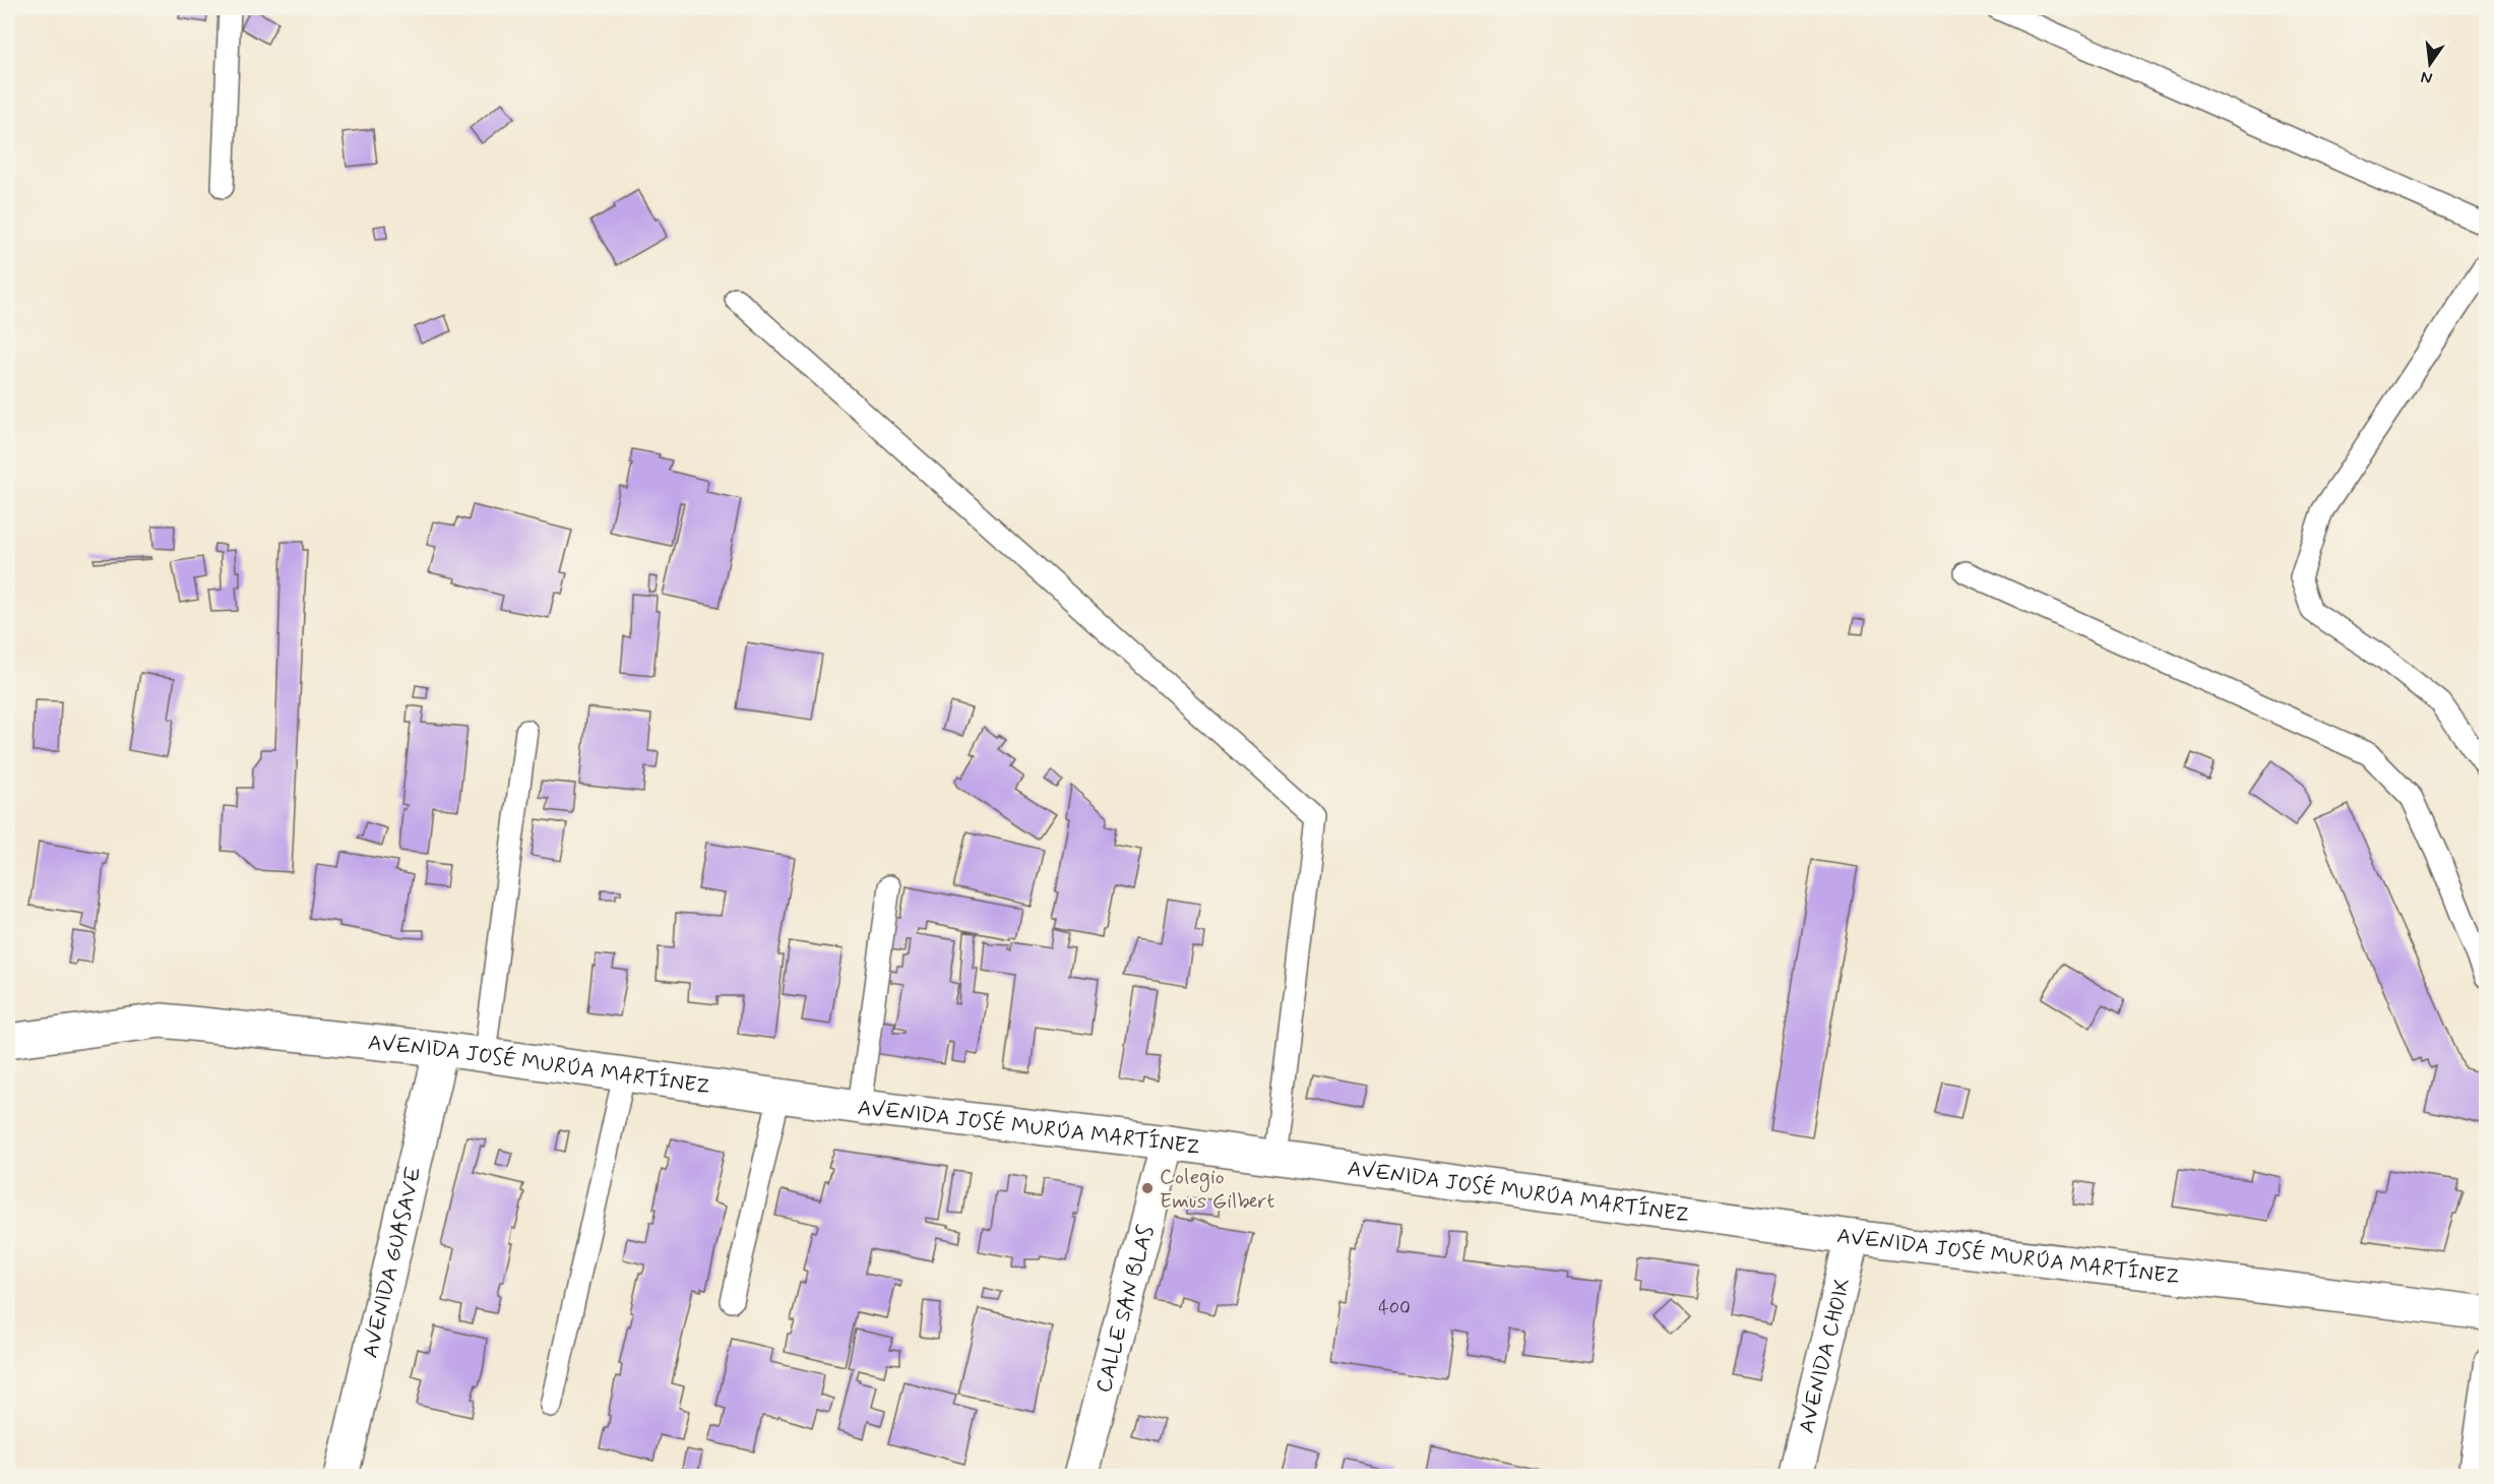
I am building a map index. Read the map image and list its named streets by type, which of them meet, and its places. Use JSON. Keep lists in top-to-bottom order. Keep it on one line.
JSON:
{"streets":{"main road":["AVENIDA JOSÉ MURÚA MARTÍNEZ","AVENIDA GUASAVE","CALLE SAN BLAS","AVENIDA CHOIX"]},"crossings":[["AVENIDA JOSÉ MURÚA MARTÍNEZ","AVENIDA GUASAVE"],["AVENIDA JOSÉ MURÚA MARTÍNEZ","CALLE SAN BLAS"],["AVENIDA JOSÉ MURÚA MARTÍNEZ","AVENIDA CHOIX"]],"places":["Colegio Emus Gilbert"],"house_numbers":["400"],"north":"bottom"}
